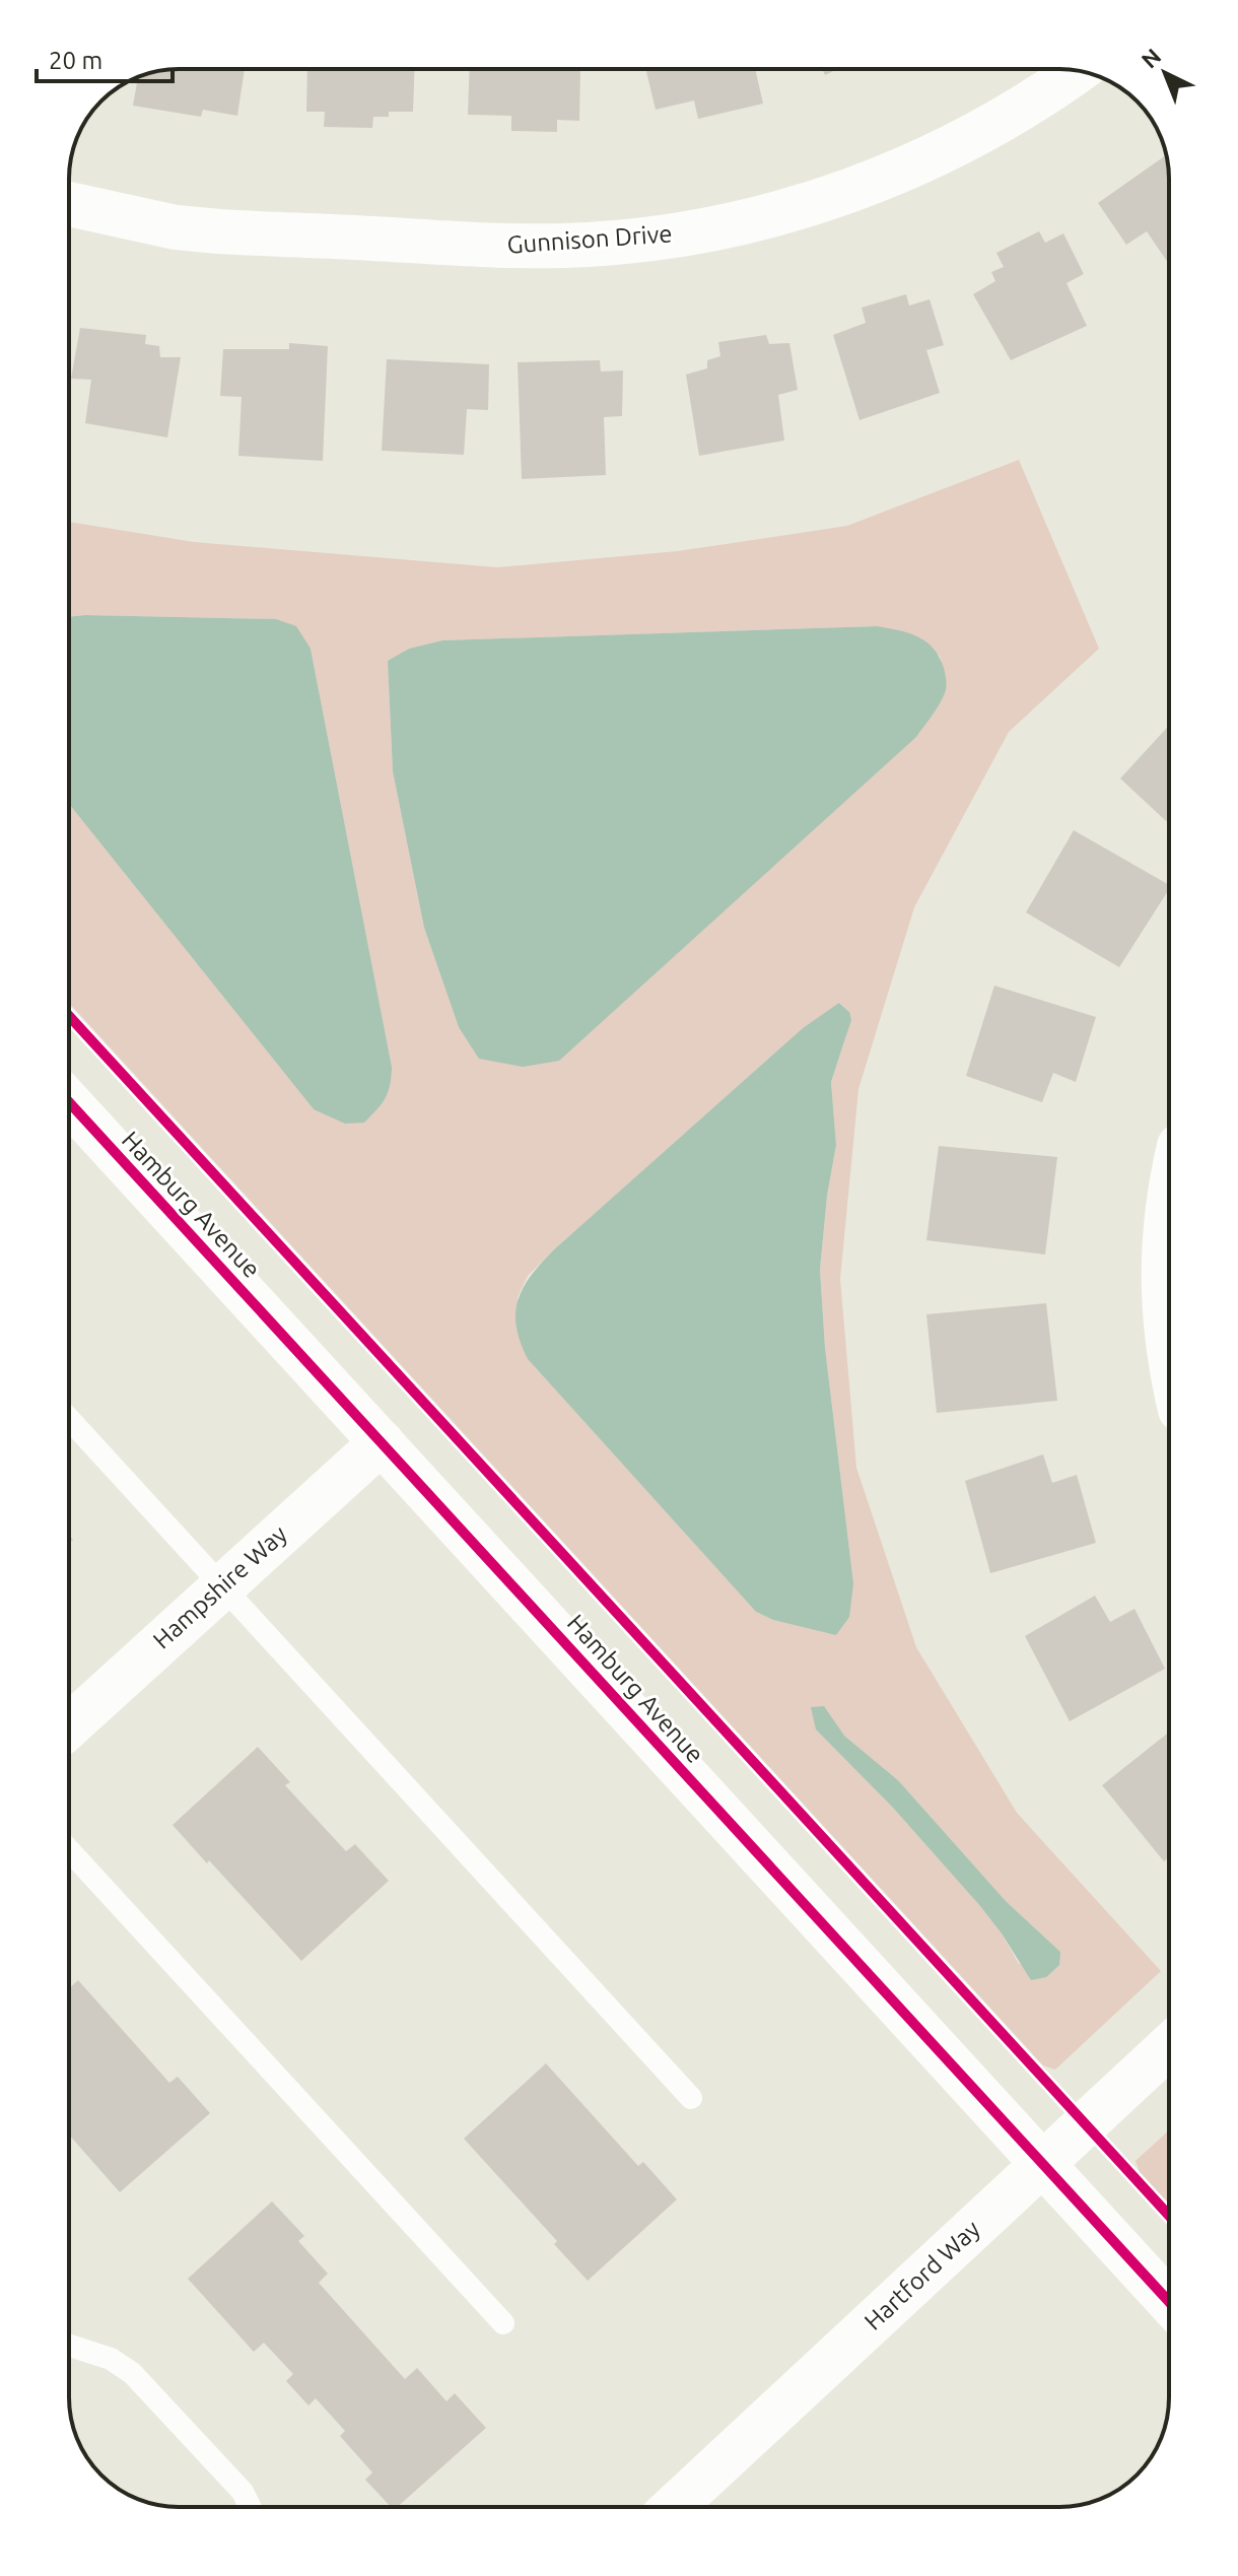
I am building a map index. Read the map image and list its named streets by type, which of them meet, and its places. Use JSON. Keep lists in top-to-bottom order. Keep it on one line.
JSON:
{"streets":{"street":["Gunnison Drive","Hamburg Avenue","Hampshire Way","Hartford Way"]},"crossings":[["Hamburg Avenue","Hampshire Way"],["Hamburg Avenue","Hartford Way"]],"scale_bar":"20 m","north":"top left"}
